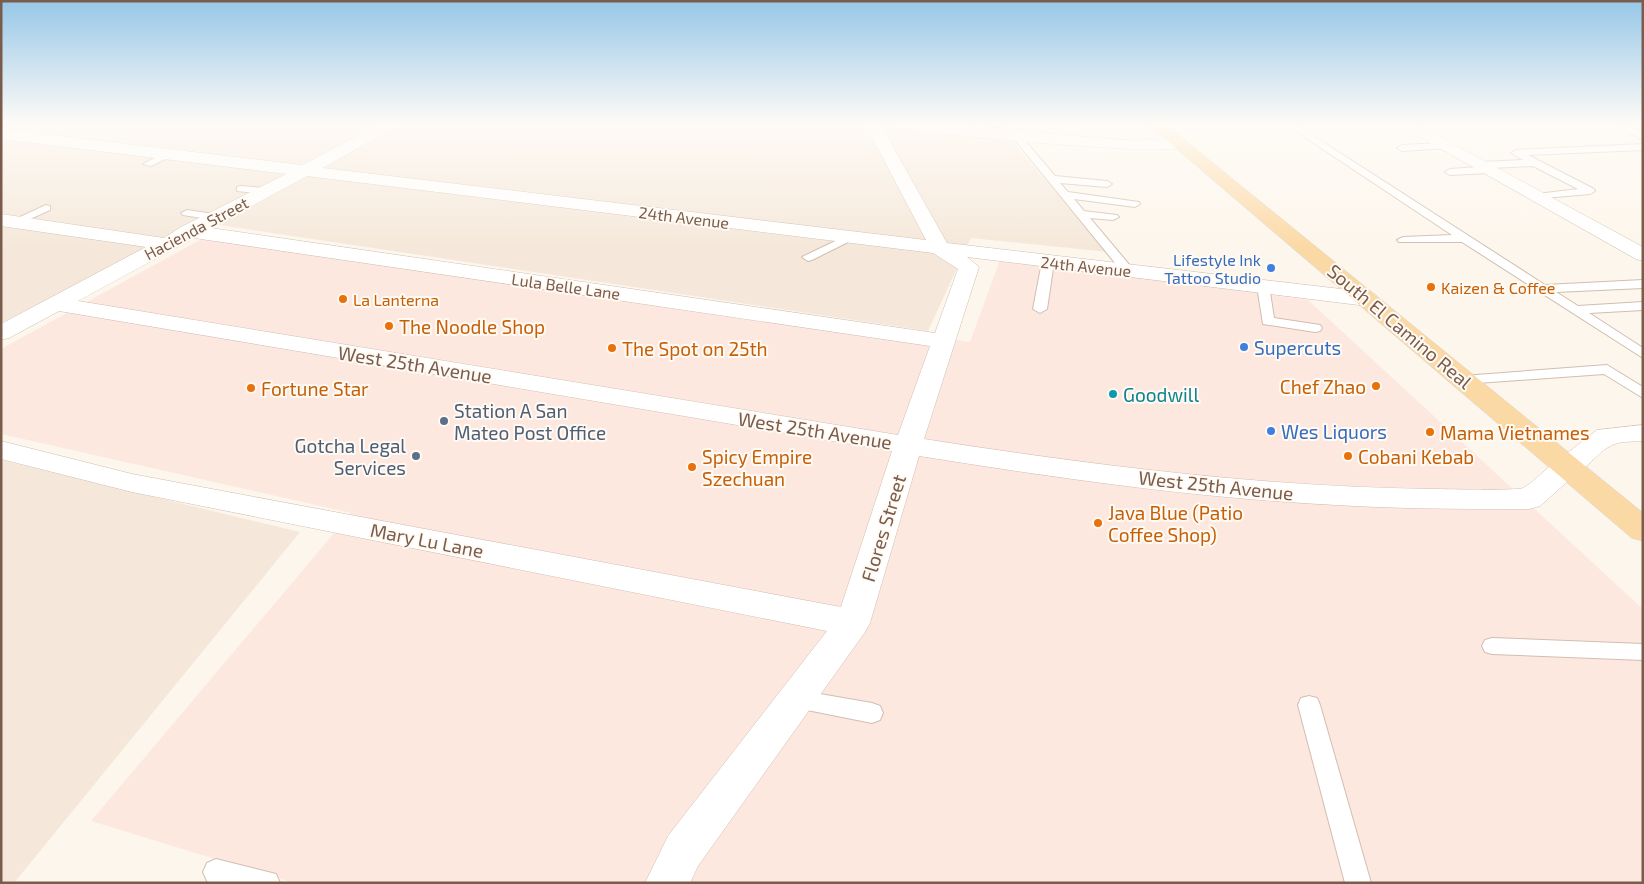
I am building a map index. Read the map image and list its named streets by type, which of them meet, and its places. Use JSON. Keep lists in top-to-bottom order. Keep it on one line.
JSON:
{"streets":{"main road":["South El Camino Real"],"street":["24th Avenue","Hacienda Street","Lula Belle Lane","West 25th Avenue","Flores Street","Mary Lu Lane"]},"crossings":[["24th Avenue","Hacienda Street"],["24th Avenue","South El Camino Real"],["24th Avenue","Flores Street"],["Hacienda Street","Lula Belle Lane"],["Hacienda Street","West 25th Avenue"],["Lula Belle Lane","Flores Street"],["South El Camino Real","West 25th Avenue"],["West 25th Avenue","Flores Street"],["Flores Street","Mary Lu Lane"]],"places":["Lifestyle Ink Tattoo Studio","Kaizen & Coffee","La Lanterna","The Noodle Shop","Supercuts","The Spot on 25th","Chef Zhao","Fortune Star","Goodwill","Station A San Mateo Post Office","Wes Liquors","Mama Vietnames","Gotcha Legal Services","Cobani Kebab","Spicy Empire Szechuan","Java Blue (Patio Coffee Shop)"]}
